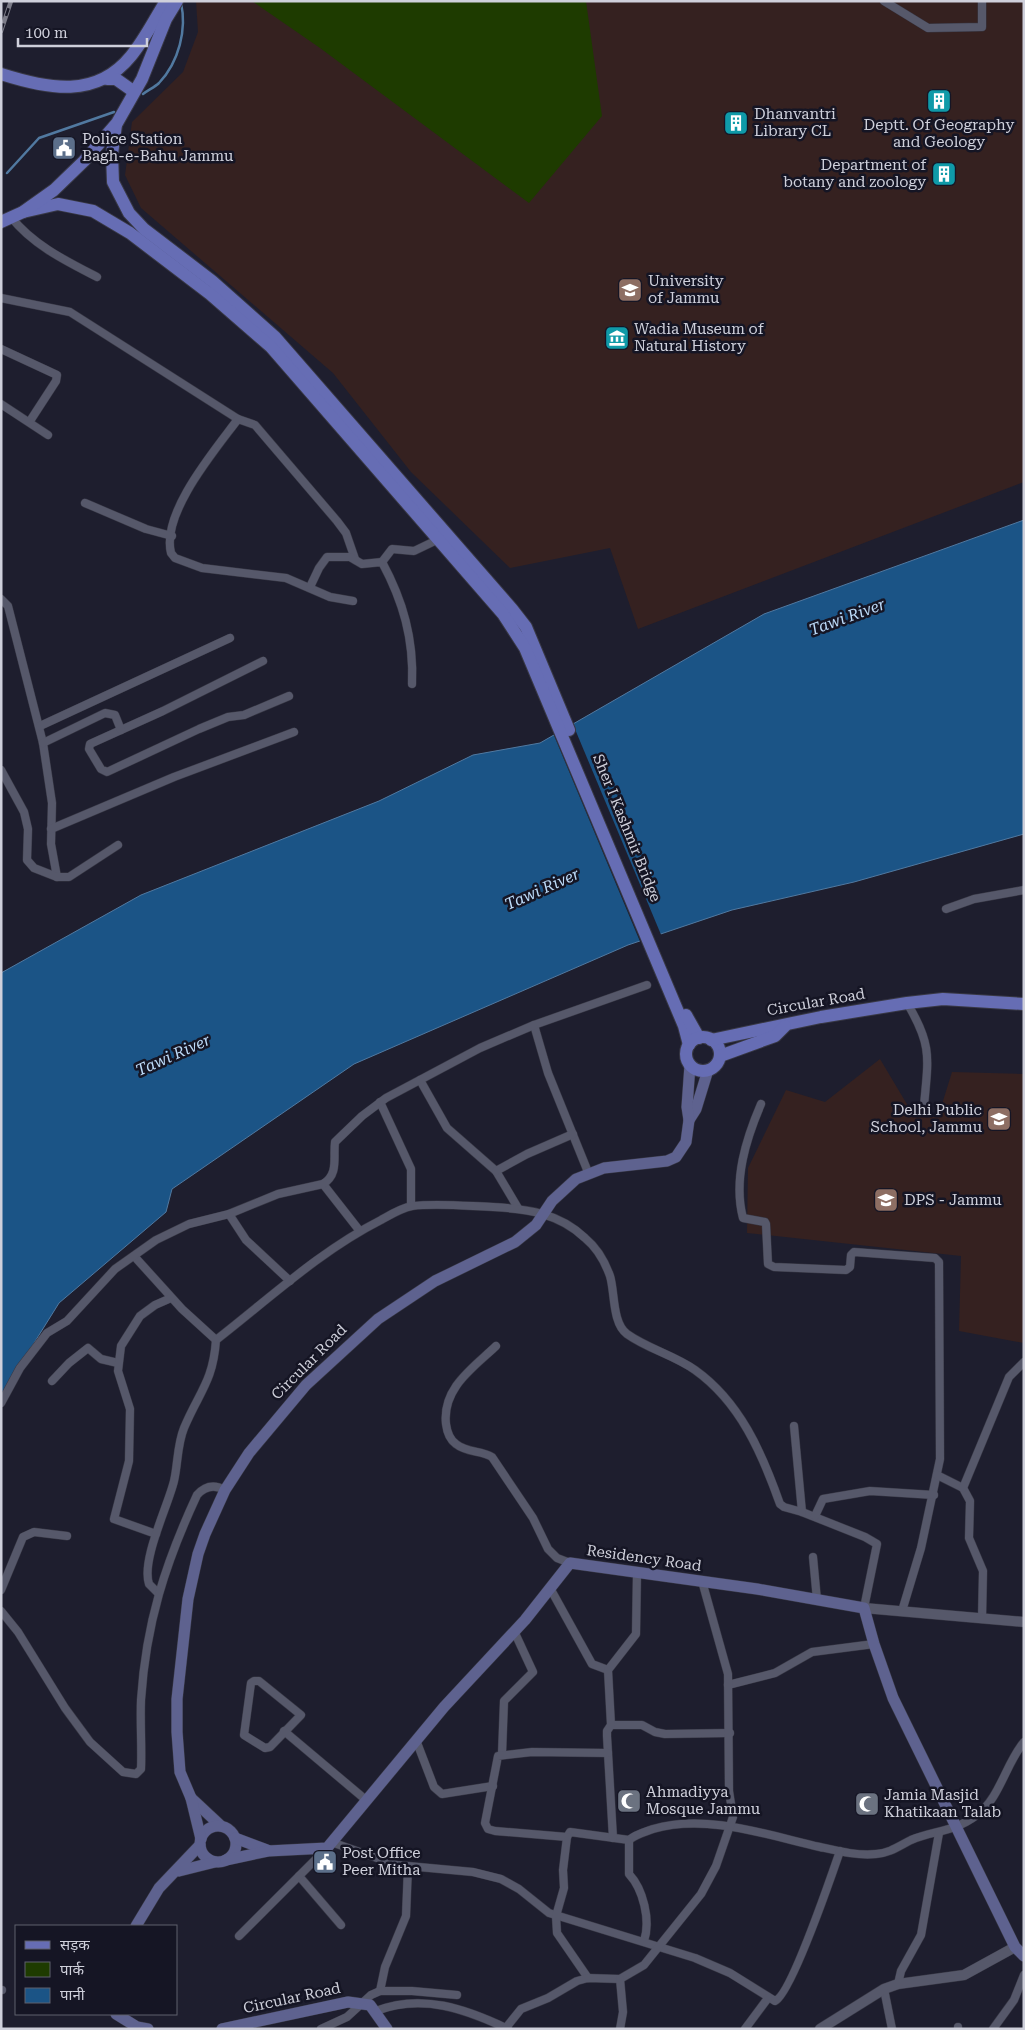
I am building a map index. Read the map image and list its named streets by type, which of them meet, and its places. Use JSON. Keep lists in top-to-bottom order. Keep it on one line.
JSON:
{"streets":{"main road":["Sher I Kashmir Bridge","Circular Road","Residency Road"]},"crossings":[["Sher I Kashmir Bridge","Circular Road"]],"water":["Tawi River"],"places":{"building":["Deptt. Of Geography and Geology","Dhanvantri Library CL","Department of botany and zoology"],"public building":["Police Station Bagh-e-Bahu Jammu","Post Office Peer Mitha"],"school or university":["University of Jammu","Delhi Public School, Jammu","DPS - Jammu"],"museum":["Wadia Museum of Natural History"],"mosque":["Ahmadiyya Mosque Jammu","Jamia Masjid Khatikaan Talab"]},"legend":["सड़क","पार्क","पानी"],"scale_bar":"100 m"}
